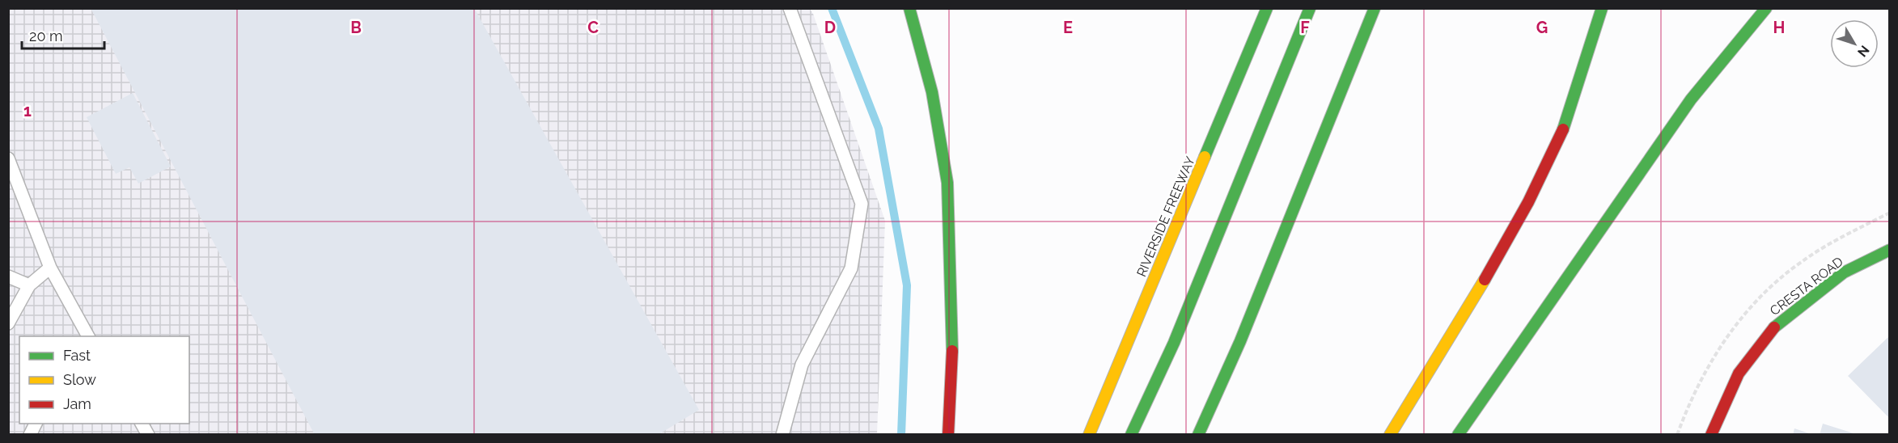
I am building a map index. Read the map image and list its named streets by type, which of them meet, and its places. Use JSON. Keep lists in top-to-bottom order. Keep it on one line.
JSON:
{"streets":{"main road":["RIVERSIDE FREEWAY","CRESTA ROAD"]},"legend":["Fast","Slow","Jam"],"scale_bar":"20 m","north":"bottom right","grid":{"columns":["B","C","D","E","F","G","H"],"rows":["1"]}}
